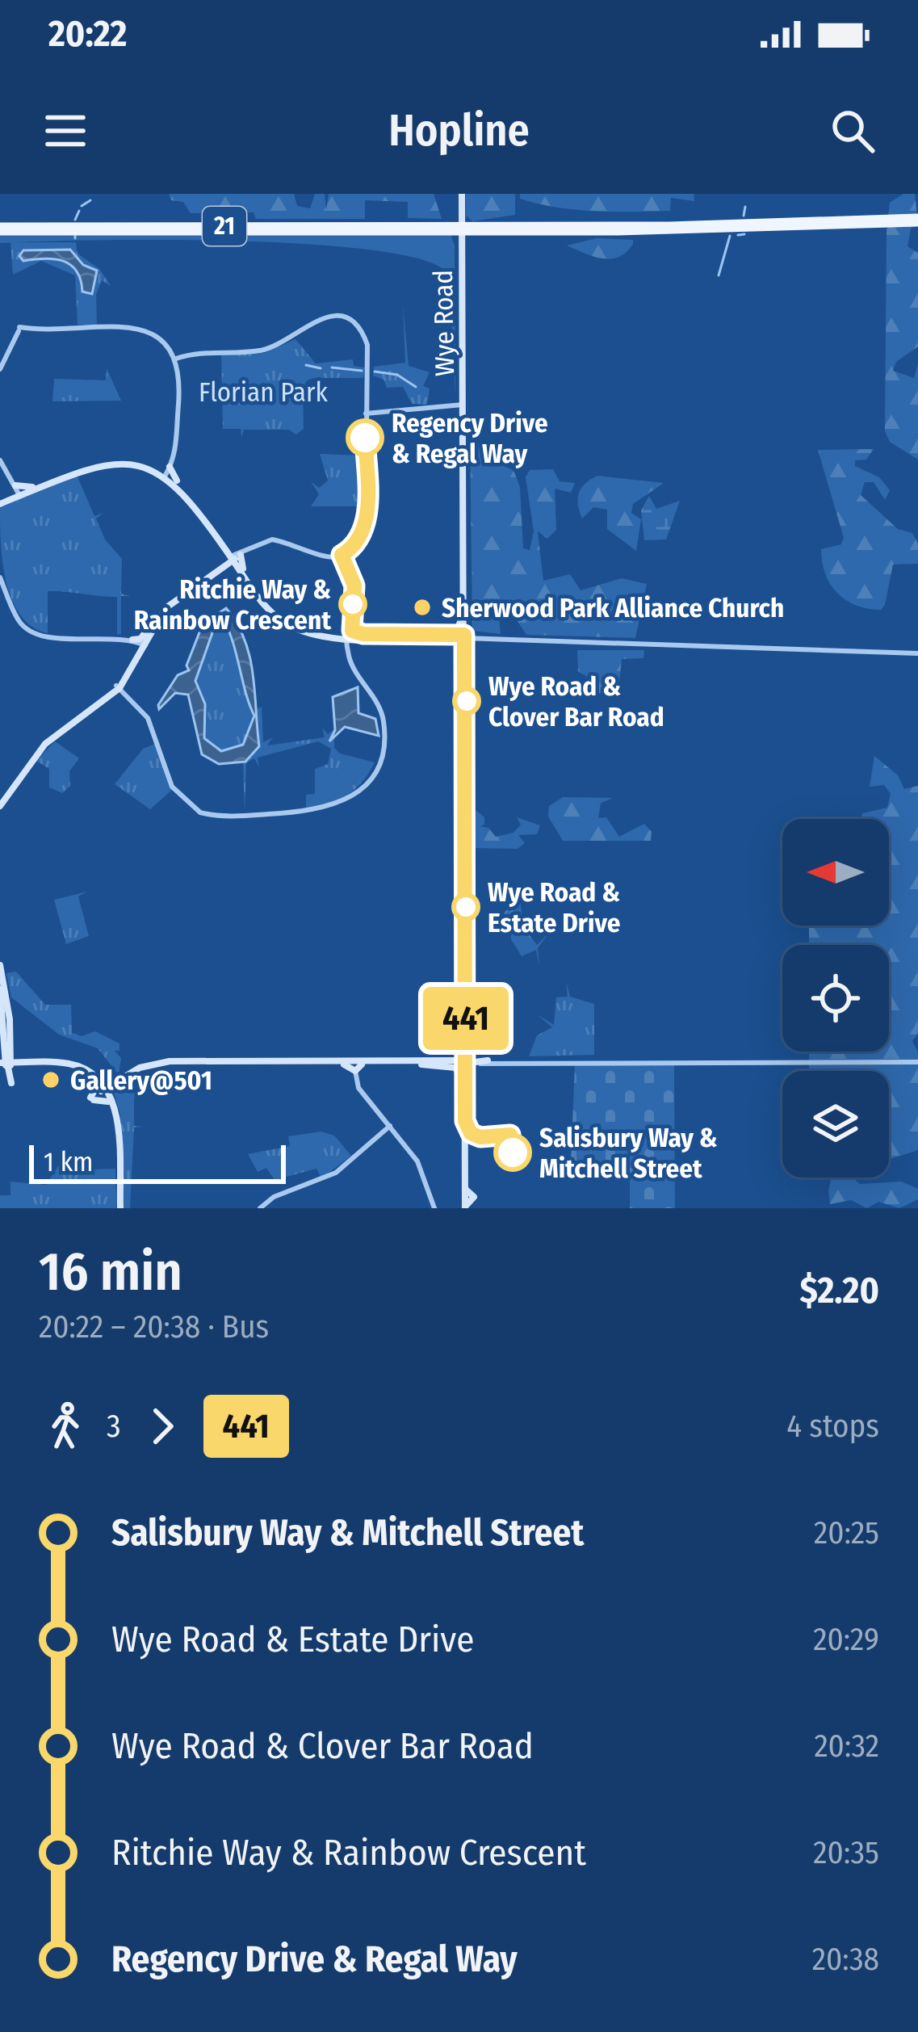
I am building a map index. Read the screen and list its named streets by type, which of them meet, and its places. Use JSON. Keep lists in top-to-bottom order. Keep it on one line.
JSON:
{"streets":{"main road":["21","Wye Road"]},"crossings":[["21","Wye Road"]],"parks":["Florian Park"],"places":["Regency Drive & Regal Way","Ritchie Way & Rainbow Crescent","Sherwood Park Alliance Church","Wye Road & Clover Bar Road","Wye Road & Estate Drive","Gallery@501","Salisbury Way & Mitchell Street"],"lines":["bus line 441"],"scale_bar":"1 km","north":"left","page":{"status":"20:22","header":"Hopline","on_map":"441","scale":"1 km","heading":["16 min","20:22 – 20:38 · Bus","$2.20"],"legs":["3","441","4 stops"],"list":[{"name":"Salisbury Way & Mitchell Street","value":"20:25"},{"name":"Wye Road & Estate Drive","value":"20:29"},{"name":"Wye Road & Clover Bar Road","value":"20:32"},{"name":"Ritchie Way & Rainbow Crescent","value":"20:35"},{"name":"Regency Drive & Regal Way","value":"20:38"}]}}
